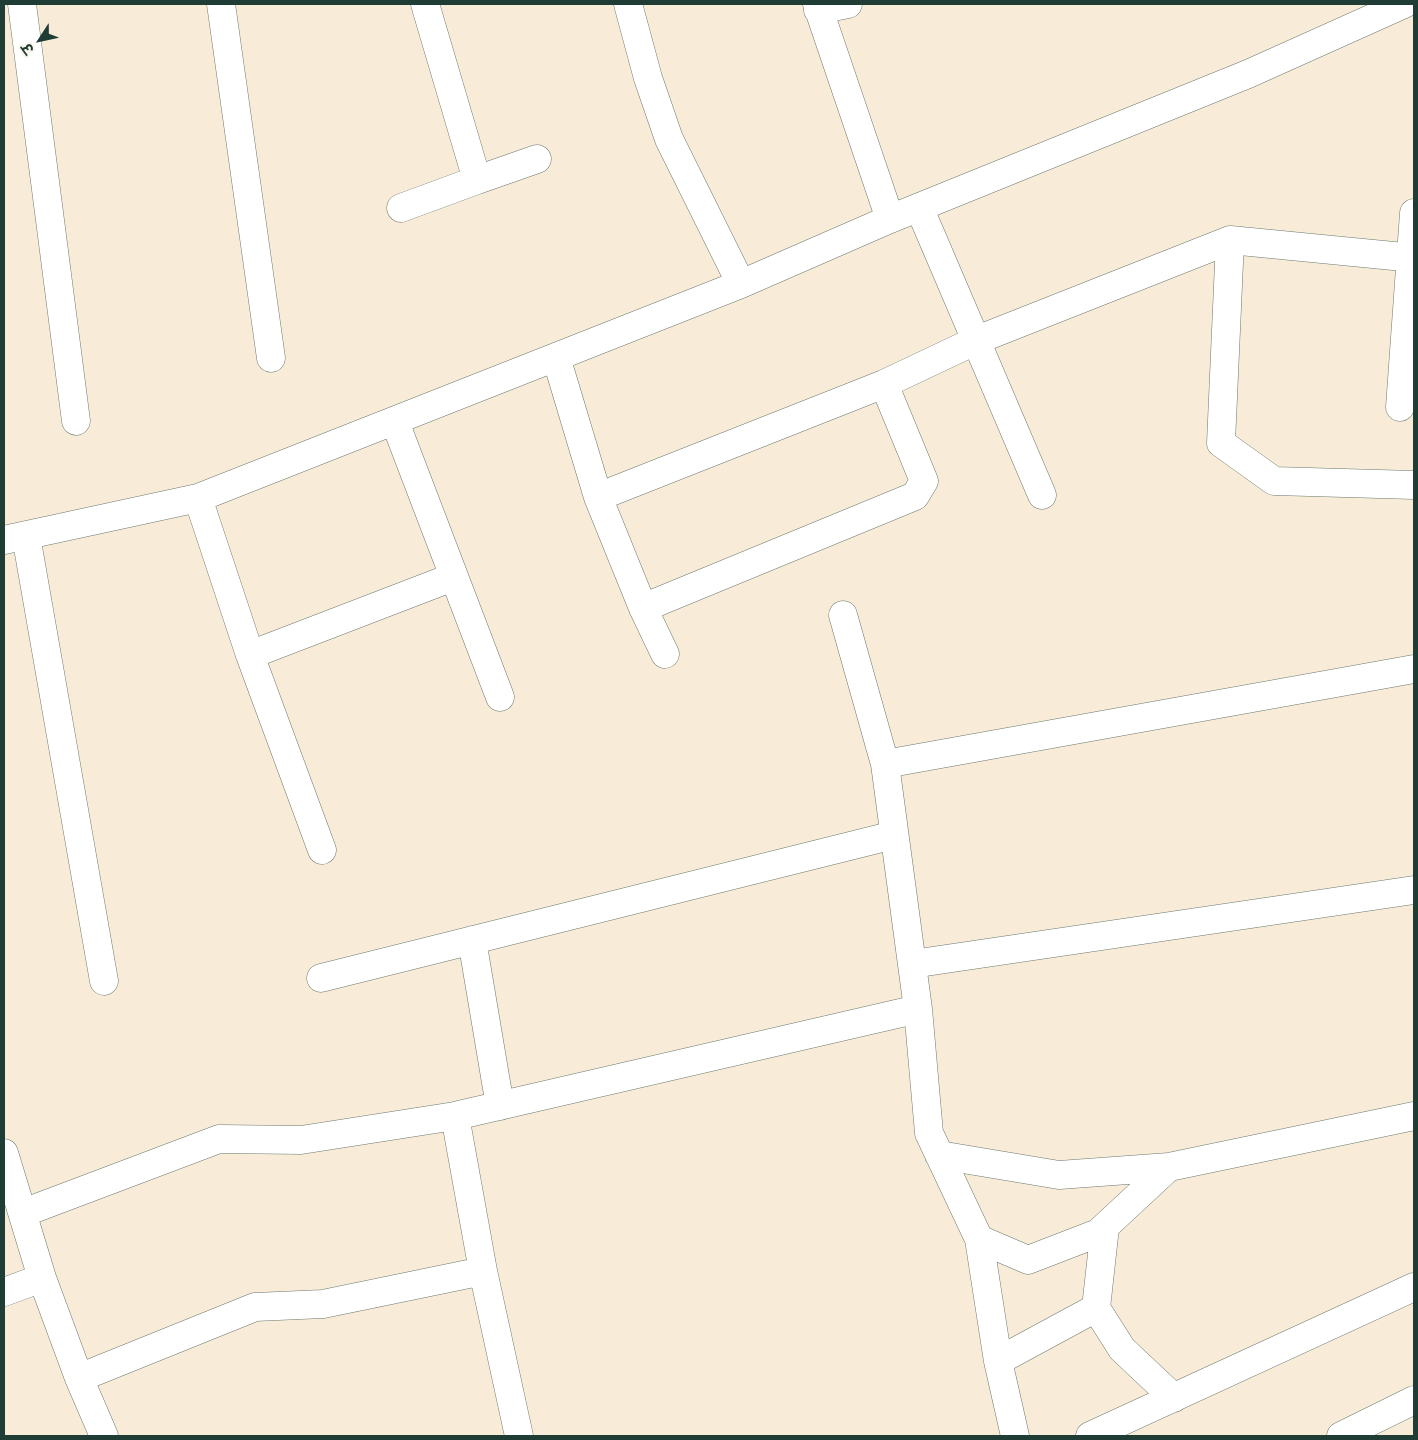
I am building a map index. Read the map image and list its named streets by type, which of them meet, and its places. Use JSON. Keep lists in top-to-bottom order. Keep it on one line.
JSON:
{"north":"bottom left"}
